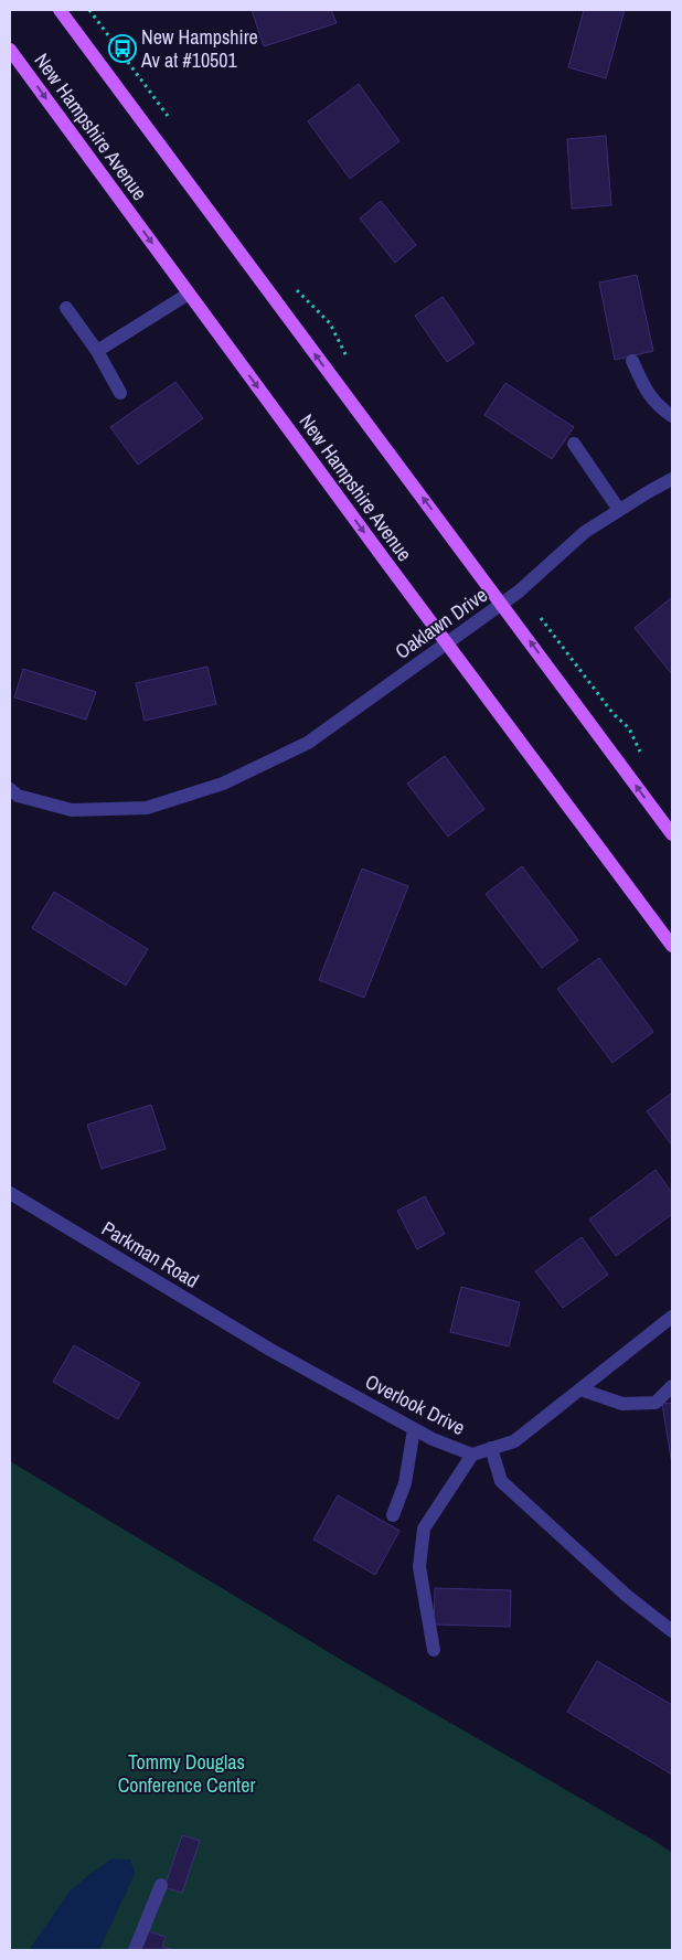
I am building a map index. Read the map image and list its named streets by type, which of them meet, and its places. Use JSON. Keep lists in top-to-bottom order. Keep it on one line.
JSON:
{"streets":{"main road":["New Hampshire Avenue"],"street":["Oaklawn Drive","Parkman Road","Overlook Drive"]},"crossings":[["New Hampshire Avenue","Oaklawn Drive"],["Parkman Road","Overlook Drive"]],"parks":["Tommy Douglas Conference Center"],"places":{"bus stop":["New Hampshire Av at #10501"]}}
